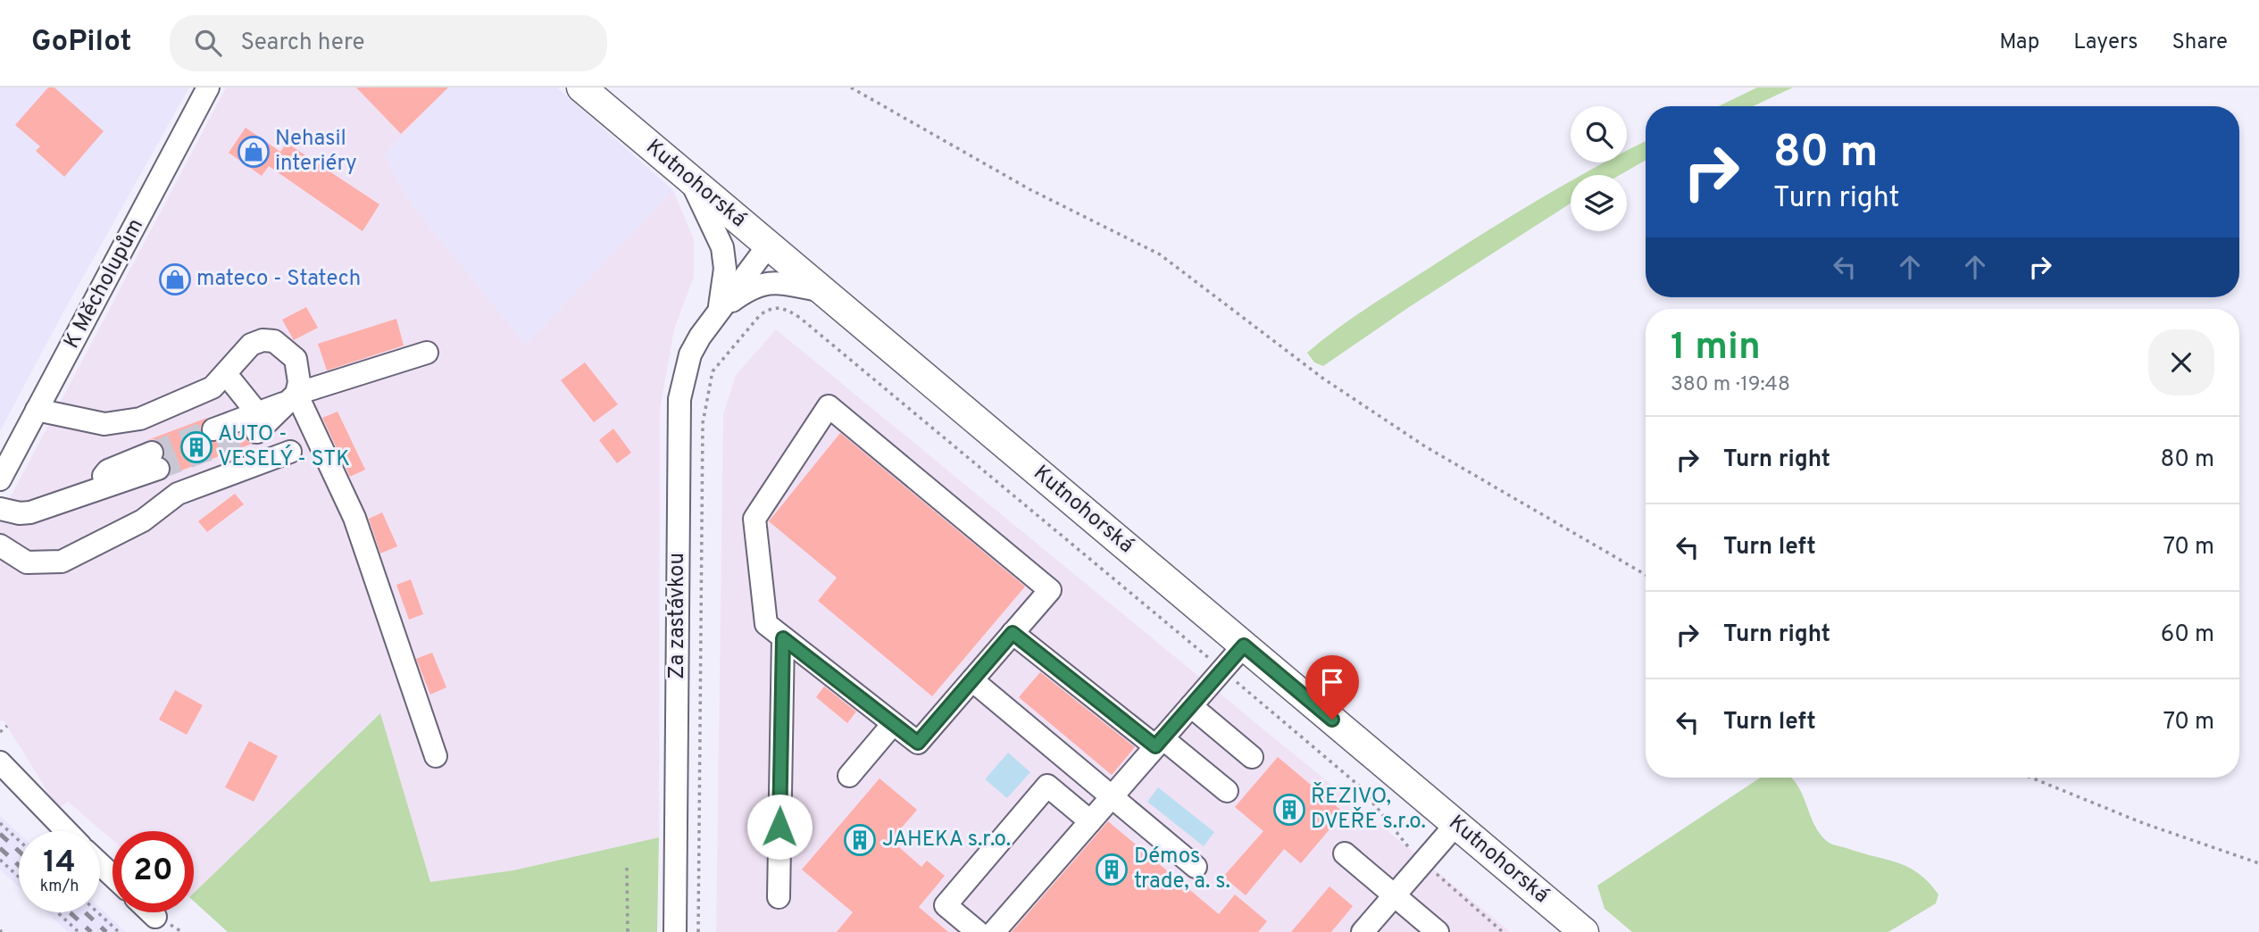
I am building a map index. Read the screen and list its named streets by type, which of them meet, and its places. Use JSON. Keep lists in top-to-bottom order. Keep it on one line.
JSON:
{"streets":{"main road":["Kutnohorská"],"street":["K Měcholupům","Za zastávkou"]},"crossings":[["Kutnohorská","Za zastávkou"]],"places":{"shop":["Nehasil interiéry","mateco - Statech"],"building":["AUTO - VESELÝ - STK","ŘEZIVO, DVEŘE s.r.o.","JAHEKA s.r.o.","Démos trade, a. s."]},"page":{"header":"GoPilot","search":"Search here","nav":["Map","Layers","Share"],"turn":["80 m","Turn right"],"heading":["1 min","380 m · 19:48"],"list":[{"name":"Turn right","value":"80 m"},{"name":"Turn left","value":"70 m"},{"name":"Turn right","value":"60 m"},{"name":"Turn left","value":"70 m"}],"speed":"14 km/h","limit":"20"}}
